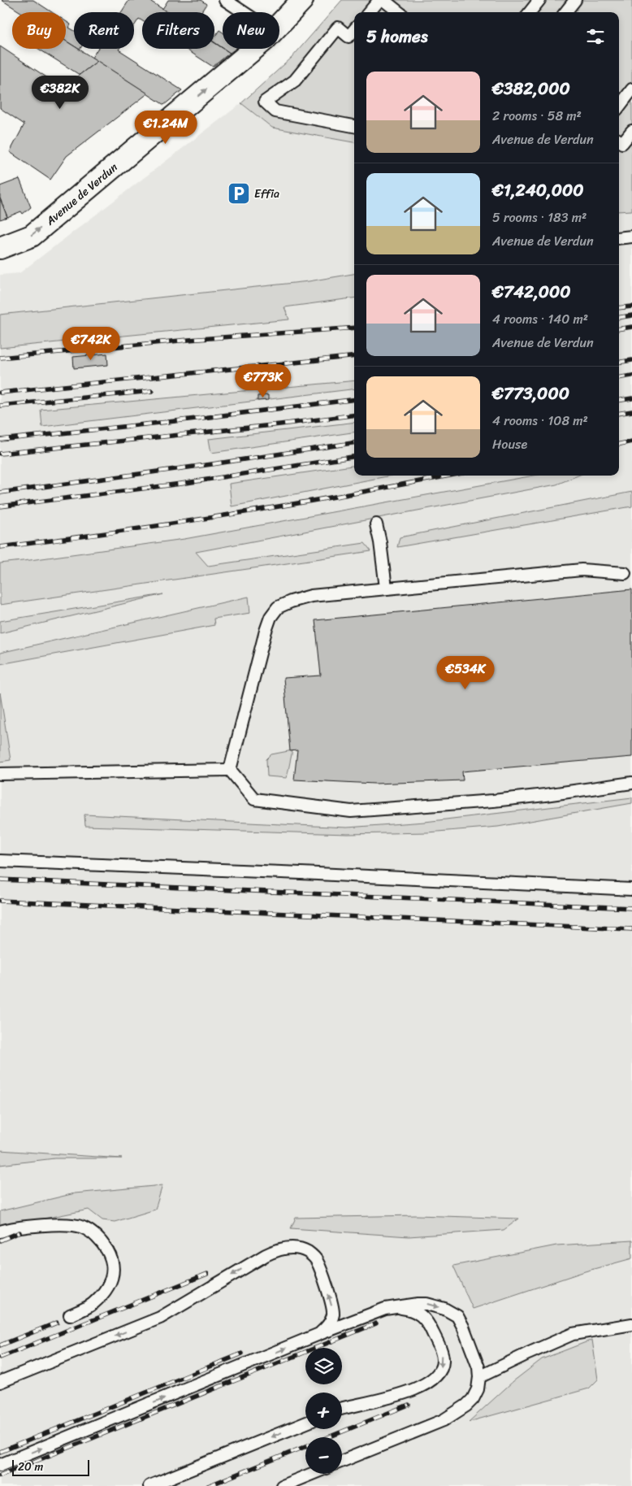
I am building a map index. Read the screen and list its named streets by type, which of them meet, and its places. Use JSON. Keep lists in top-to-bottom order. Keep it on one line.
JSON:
{"streets":{"street":["Avenue de Verdun"]},"one_way":["Avenue de Verdun"],"places":{"parking":["Effia"]},"scale_bar":"20 m","page":{"chip":["Buy","Rent","Filters","New"],"heading":"5 homes","list":[{"name":"€382,000","note":"2 rooms · 58 m² · Avenue de Verdun"},{"name":"€1,240,000","note":"5 rooms · 183 m² · Avenue de Verdun"},{"name":"€742,000","note":"4 rooms · 140 m² · Avenue de Verdun"},{"name":"€773,000","note":"4 rooms · 108 m² · House"}],"price":["€382K","€1.24M","€742K","€773K","€534K"],"map_buttons":["+","−"],"scale":"20 m"}}
